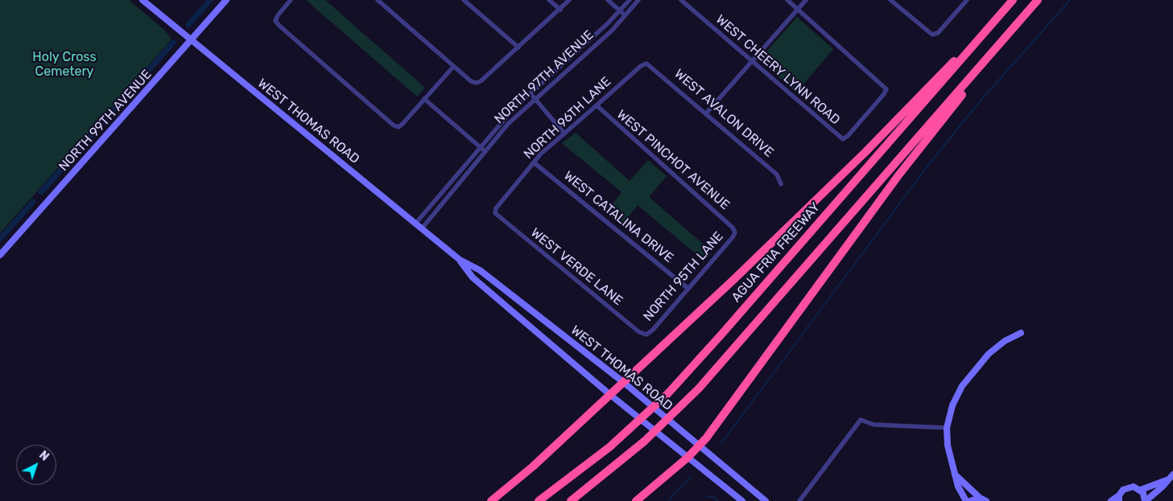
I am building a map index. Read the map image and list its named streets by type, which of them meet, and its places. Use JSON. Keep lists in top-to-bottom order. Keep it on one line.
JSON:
{"streets":{"highway":["AGUA FRIA FREEWAY"],"main road":["NORTH 99TH AVENUE","WEST THOMAS ROAD"],"street":["WEST CHEERY LYNN ROAD","NORTH 97TH AVENUE","WEST AVALON DRIVE","NORTH 96TH LANE","WEST PINCHOT AVENUE","WEST CATALINA DRIVE","WEST VERDE LANE","NORTH 95TH LANE"]},"crossings":[["NORTH 97TH AVENUE","WEST THOMAS ROAD"],["WEST AVALON DRIVE","NORTH 96TH LANE"],["NORTH 96TH LANE","WEST PINCHOT AVENUE"],["NORTH 96TH LANE","WEST CATALINA DRIVE"],["NORTH 96TH LANE","WEST VERDE LANE"],["NORTH 99TH AVENUE","WEST THOMAS ROAD"],["WEST PINCHOT AVENUE","NORTH 95TH LANE"],["WEST CATALINA DRIVE","NORTH 95TH LANE"],["WEST VERDE LANE","NORTH 95TH LANE"]],"parks":["Holy Cross Cemetery"],"north":"top right"}
